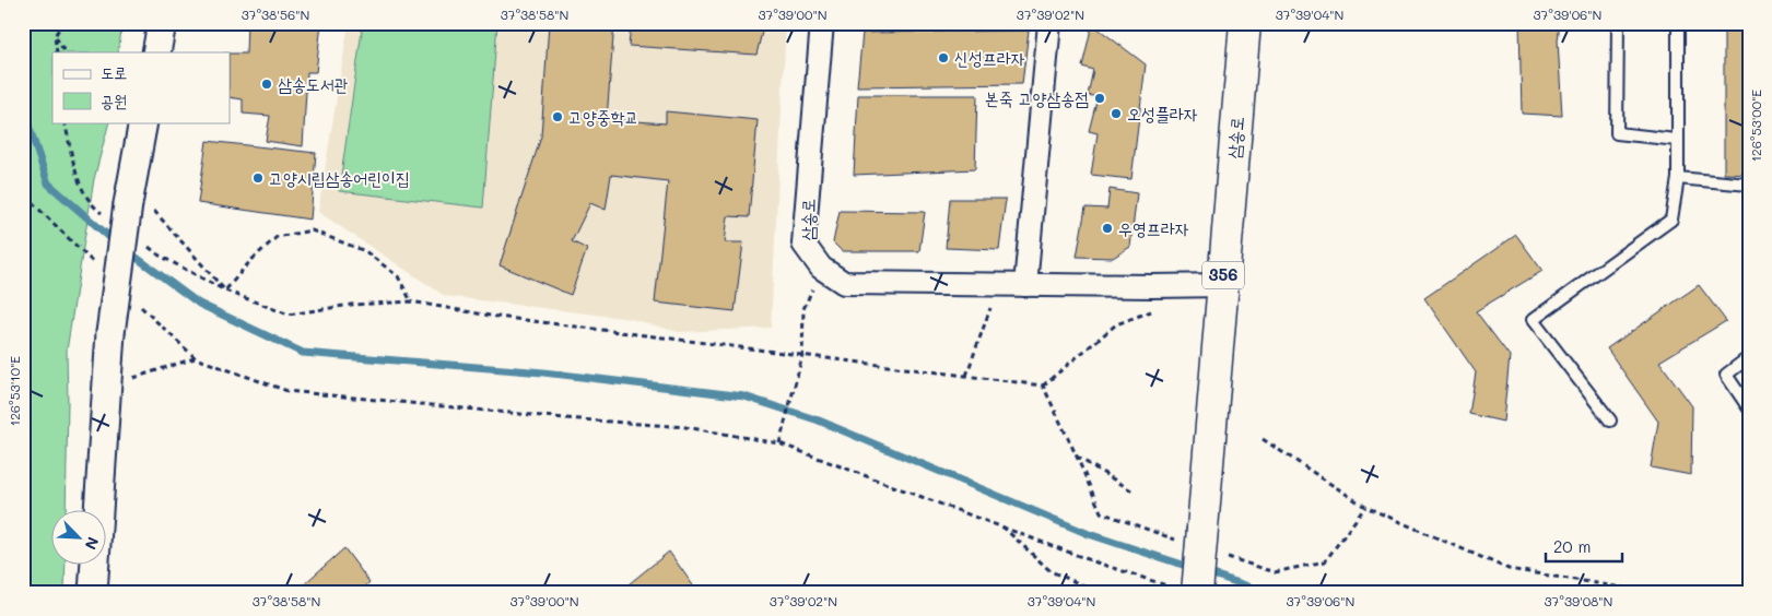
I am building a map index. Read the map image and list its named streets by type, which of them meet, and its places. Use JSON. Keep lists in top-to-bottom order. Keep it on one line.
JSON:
{"streets":{"main road":["삼송로","356"]},"crossings":[["삼송로","356"]],"places":["신성프라자","삼송도서관","본죽 고양삼송점","오성플라자","고양중학교","고양시립삼송어린이집","우영프라자"],"legend":["도로","공원"],"scale_bar":"20 m","north":"bottom right","coordinates":["37°38'56\"N","37°38'58\"N","37°39'00\"N","37°39'02\"N","37°39'04\"N","37°39'06\"N","126°53'00\"E","126°53'10\"E","37°39'08\"N"]}
